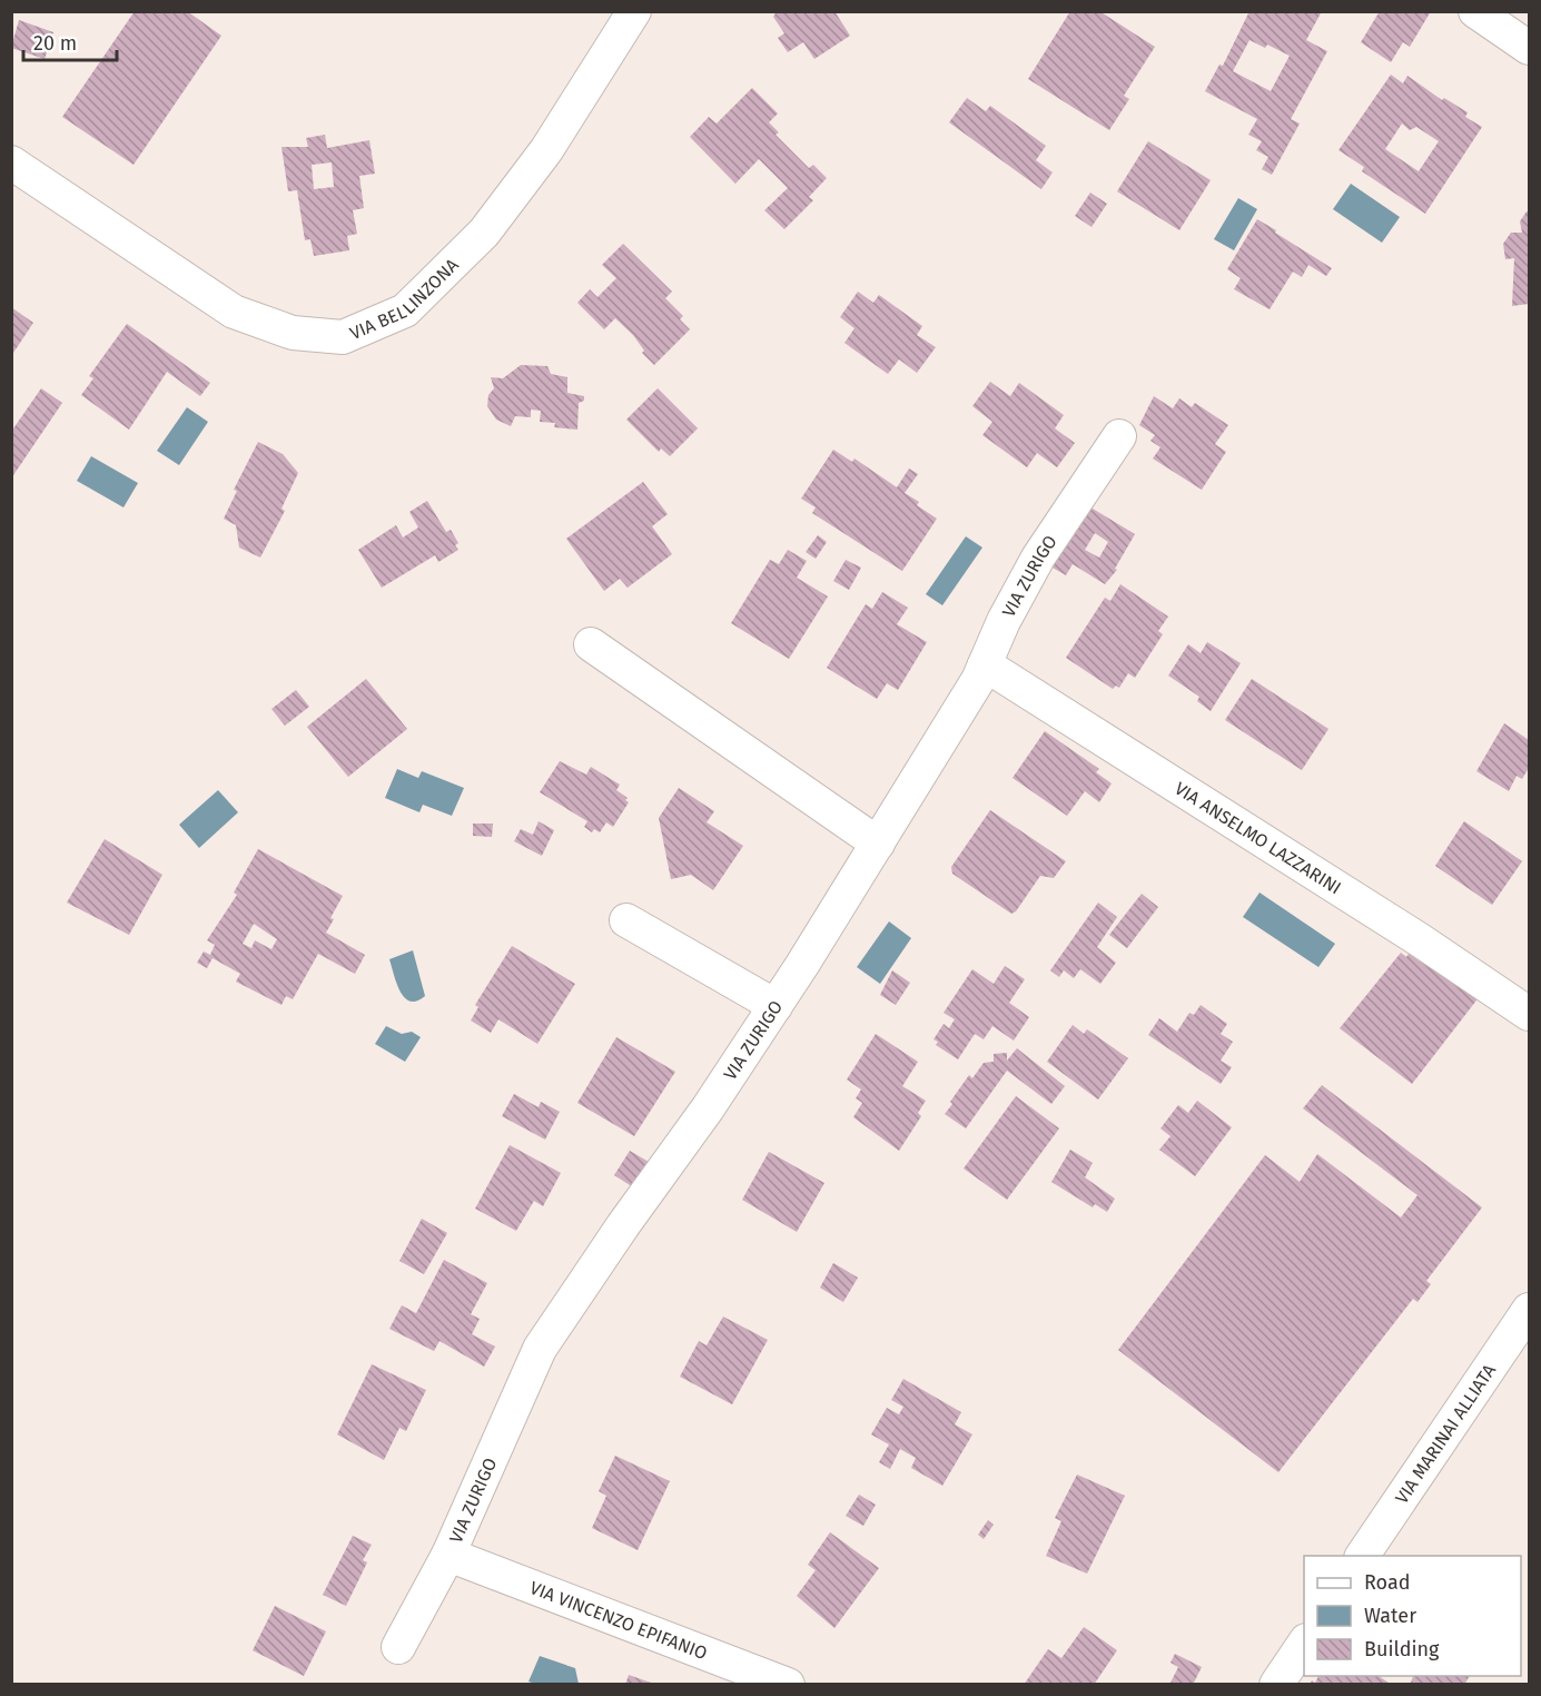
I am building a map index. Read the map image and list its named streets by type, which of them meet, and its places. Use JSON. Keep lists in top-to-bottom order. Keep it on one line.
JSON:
{"streets":{"street":["VIA BELLINZONA","VIA ZURIGO","VIA ANSELMO LAZZARINI","VIA MARINAI ALLIATA","VIA VINCENZO EPIFANIO"]},"crossings":[["VIA ZURIGO","VIA ANSELMO LAZZARINI"],["VIA ZURIGO","VIA VINCENZO EPIFANIO"]],"legend":["Road","Water","Building"],"scale_bar":"20 m"}
